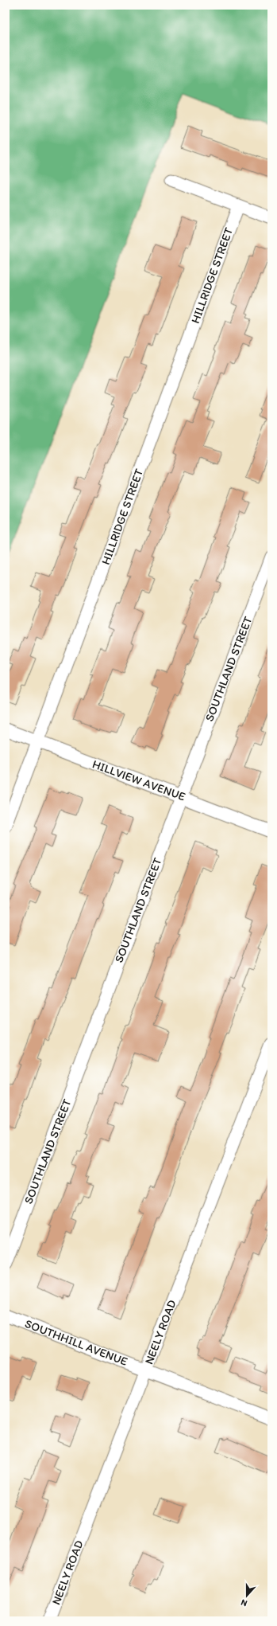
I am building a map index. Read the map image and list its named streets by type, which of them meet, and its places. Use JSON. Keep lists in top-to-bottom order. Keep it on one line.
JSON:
{"streets":{"street":["HILLRIDGE STREET","SOUTHLAND STREET","HILLVIEW AVENUE","NEELY ROAD","SOUTHHILL AVENUE"]},"crossings":[["HILLRIDGE STREET","HILLVIEW AVENUE"],["SOUTHLAND STREET","HILLVIEW AVENUE"],["NEELY ROAD","SOUTHHILL AVENUE"]],"north":"bottom"}
